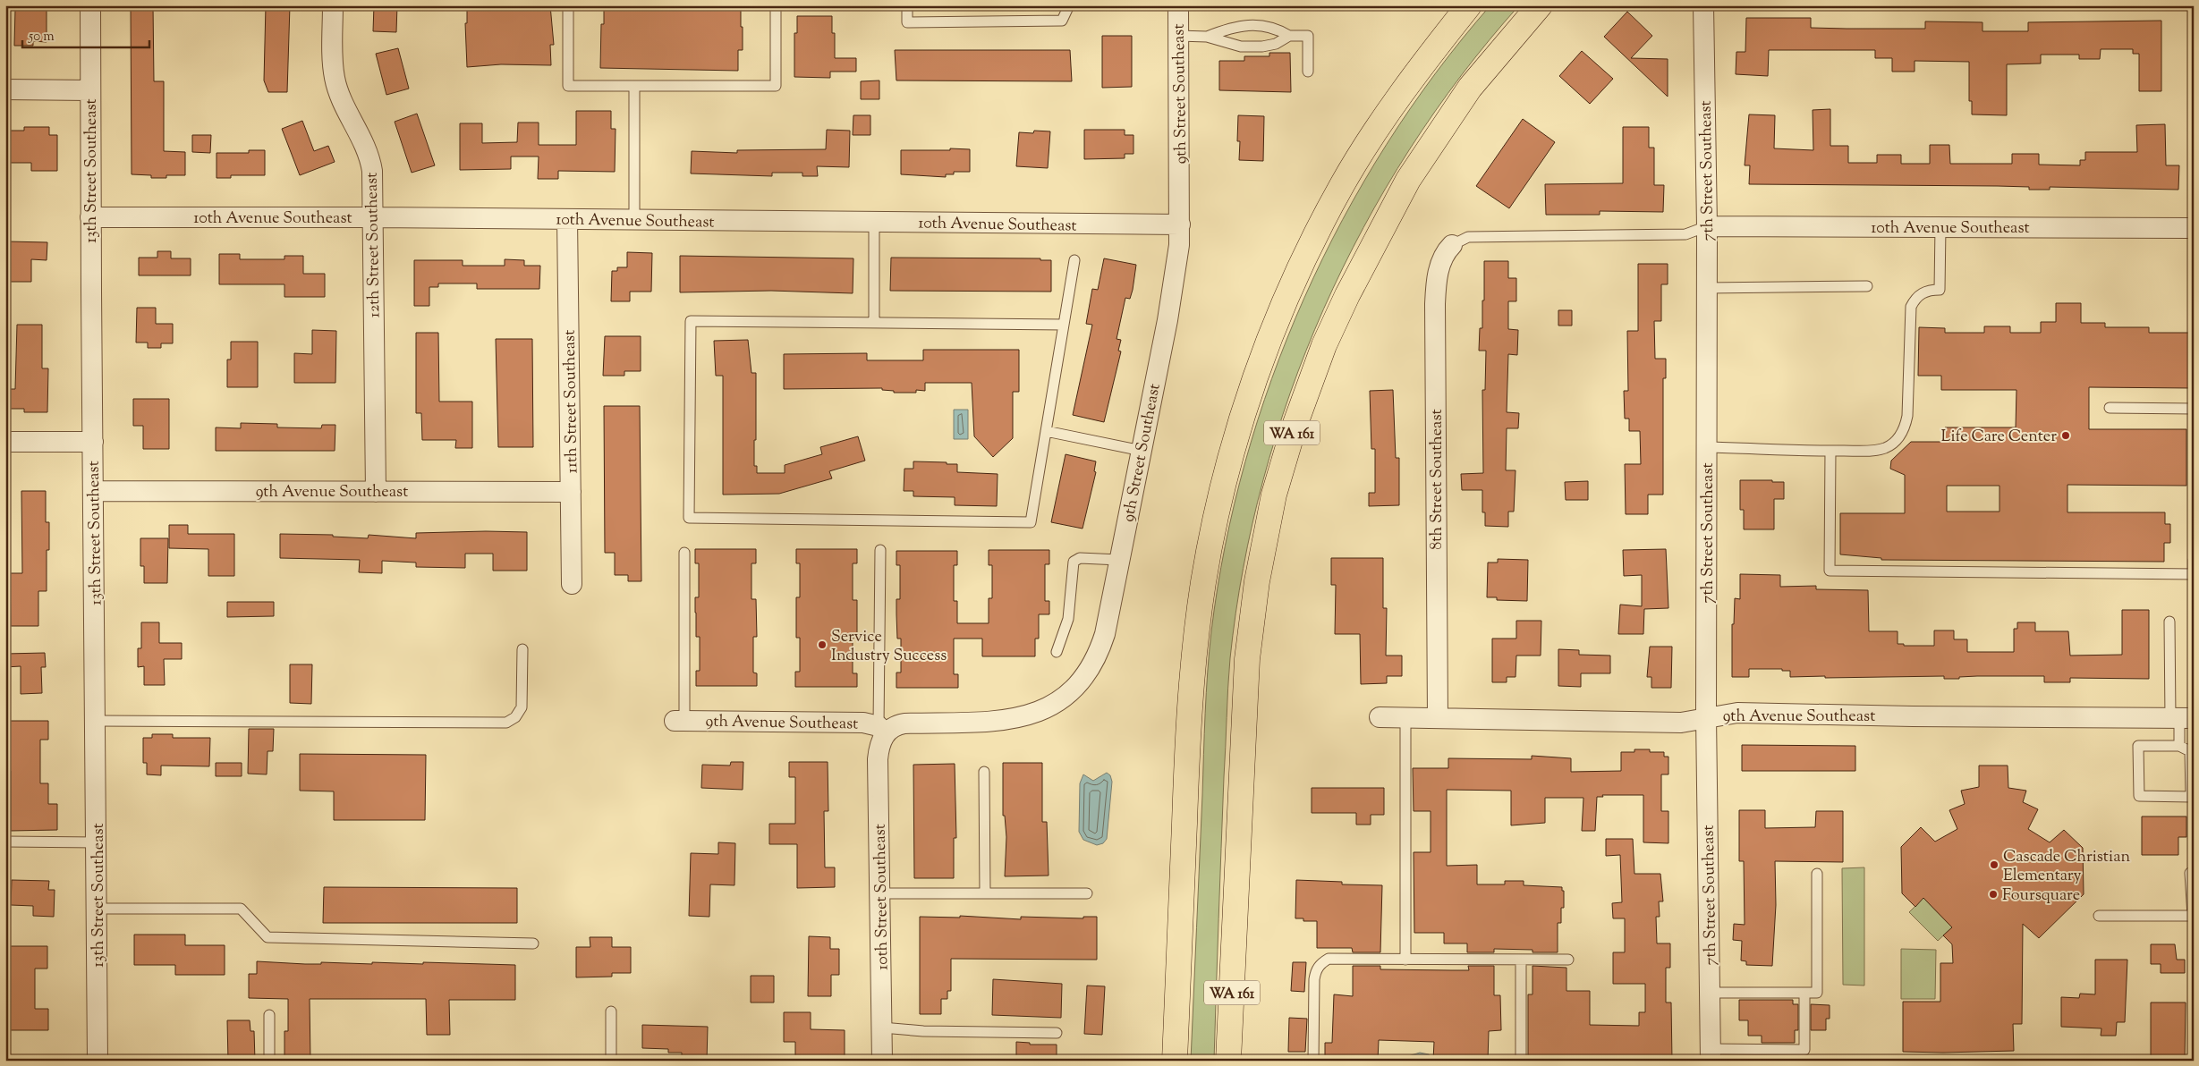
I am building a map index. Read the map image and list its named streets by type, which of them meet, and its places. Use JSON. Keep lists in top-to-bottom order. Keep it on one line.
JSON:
{"streets":{"highway":["WA 161"],"street":["9th Street Southeast","13th Street Southeast","7th Street Southeast","10th Avenue Southeast","12th Street Southeast","11th Street Southeast","8th Street Southeast","9th Avenue Southeast","10th Street Southeast"]},"crossings":[["9th Street Southeast","10th Avenue Southeast"],["9th Street Southeast","9th Avenue Southeast"],["9th Street Southeast","10th Street Southeast"],["13th Street Southeast","10th Avenue Southeast"],["13th Street Southeast","9th Avenue Southeast"],["7th Street Southeast","10th Avenue Southeast"],["7th Street Southeast","9th Avenue Southeast"],["10th Avenue Southeast","12th Street Southeast"],["10th Avenue Southeast","11th Street Southeast"],["12th Street Southeast","9th Avenue Southeast"],["11th Street Southeast","9th Avenue Southeast"],["8th Street Southeast","9th Avenue Southeast"],["9th Avenue Southeast","10th Street Southeast"]],"places":["Life Care Center","Service Industry Success","Cascade Christian Elementary","Foursquare"],"scale_bar":"50 m"}
